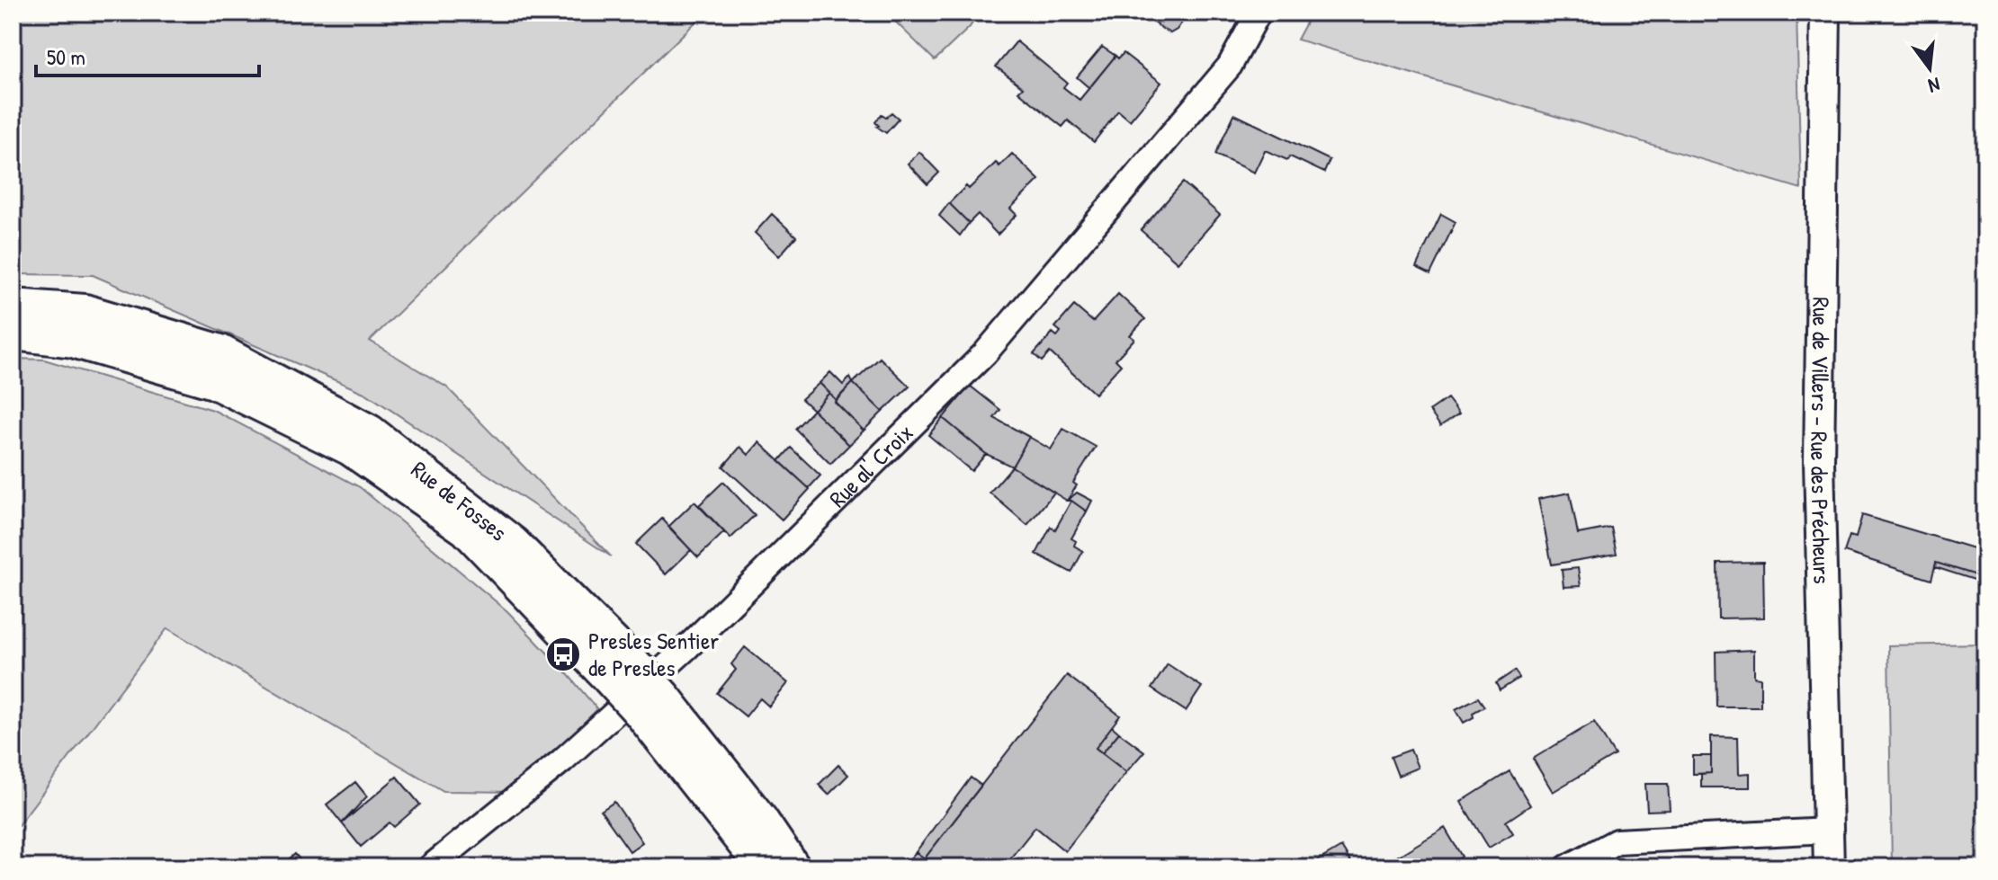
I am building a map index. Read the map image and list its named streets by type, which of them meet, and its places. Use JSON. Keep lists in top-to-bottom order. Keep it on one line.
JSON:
{"streets":{"main road":["Rue de Fosses"],"street":["Rue de Villers - Rue des Précheurs","Rue al' Croix"]},"places":{"bus stop":["Presles Sentier de Presles"]},"scale_bar":"50 m","north":"bottom"}
